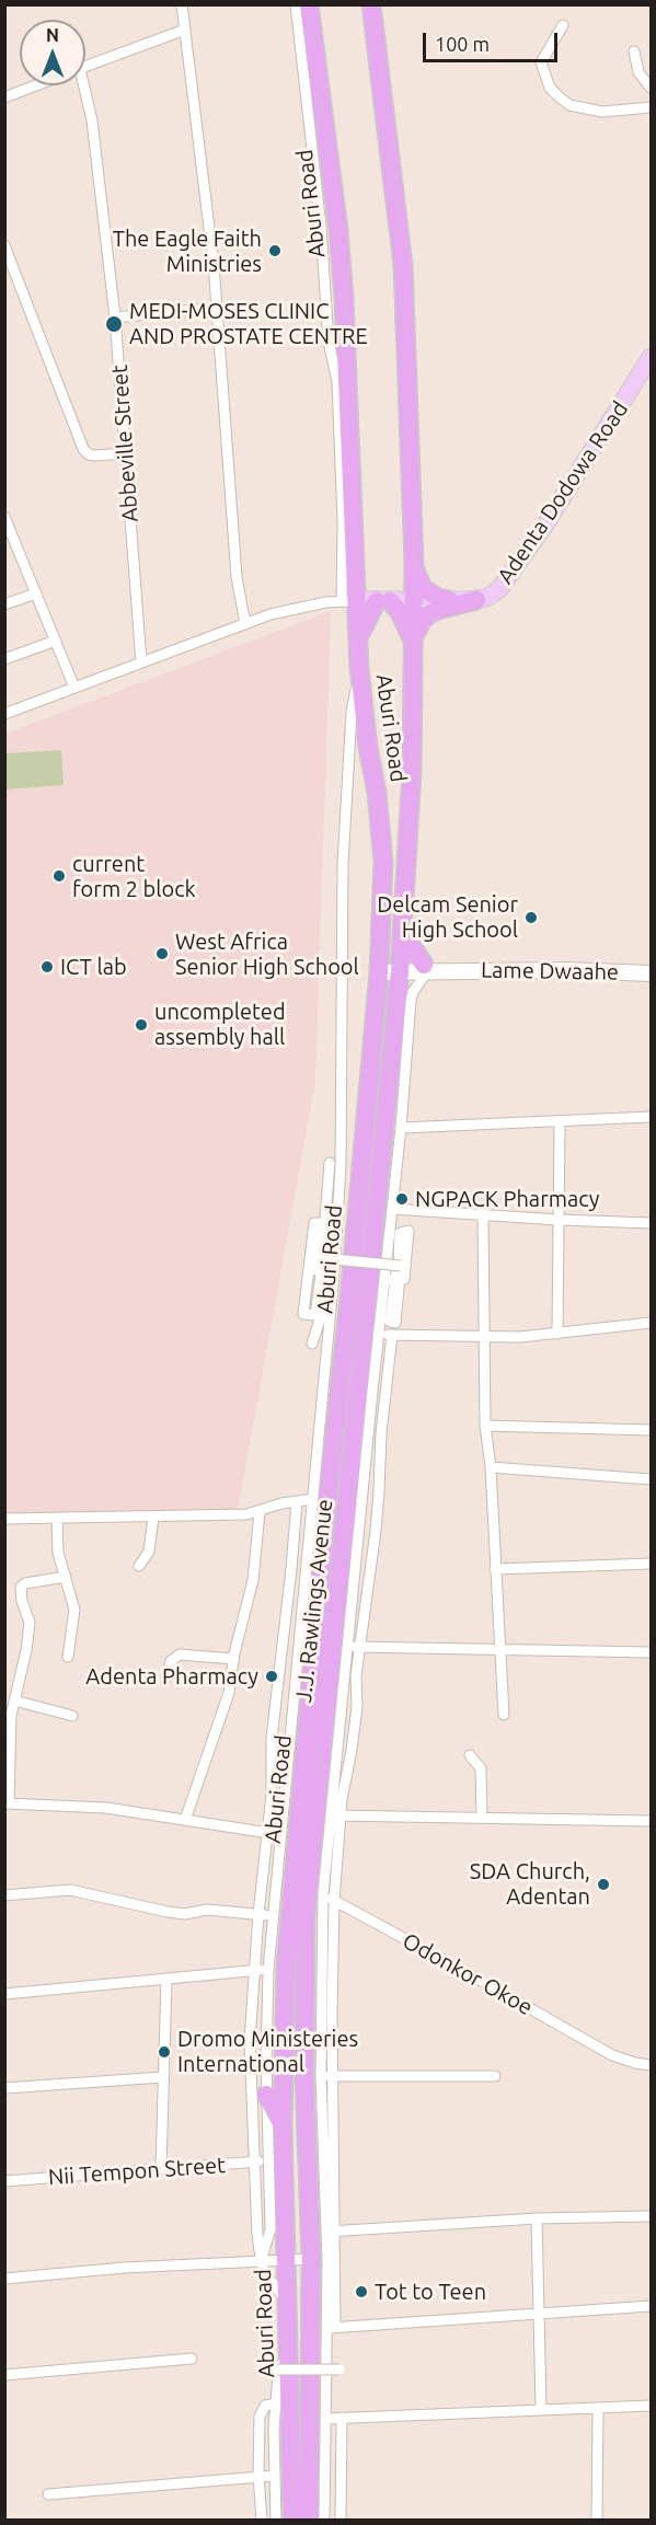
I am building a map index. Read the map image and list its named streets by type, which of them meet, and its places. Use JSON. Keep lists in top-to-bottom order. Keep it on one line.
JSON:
{"streets":{"highway":["Aburi Road","J.J. Rawlings Avenue"],"main road":["Adenta Dodowa Road"],"street":["Abbeville Street","Lame Dwaahe","Odonkor Okoe","Nii Tempon Street"]},"crossings":[["Aburi Road","Adenta Dodowa Road"],["Aburi Road","Lame Dwaahe"],["Aburi Road","J.J. Rawlings Avenue"],["Adenta Dodowa Road","J.J. Rawlings Avenue"],["Lame Dwaahe","J.J. Rawlings Avenue"]],"places":["The Eagle Faith Ministries","MEDI-MOSES CLINIC AND PROSTATE CENTRE","current form 2 block","Delcam Senior High School","West Africa Senior High School","ICT lab","uncompleted assembly hall","NGPACK Pharmacy","Adenta Pharmacy","SDA Church, Adentan","Dromo Ministeries International","Tot to Teen"],"scale_bar":"100 m","north":"top"}
